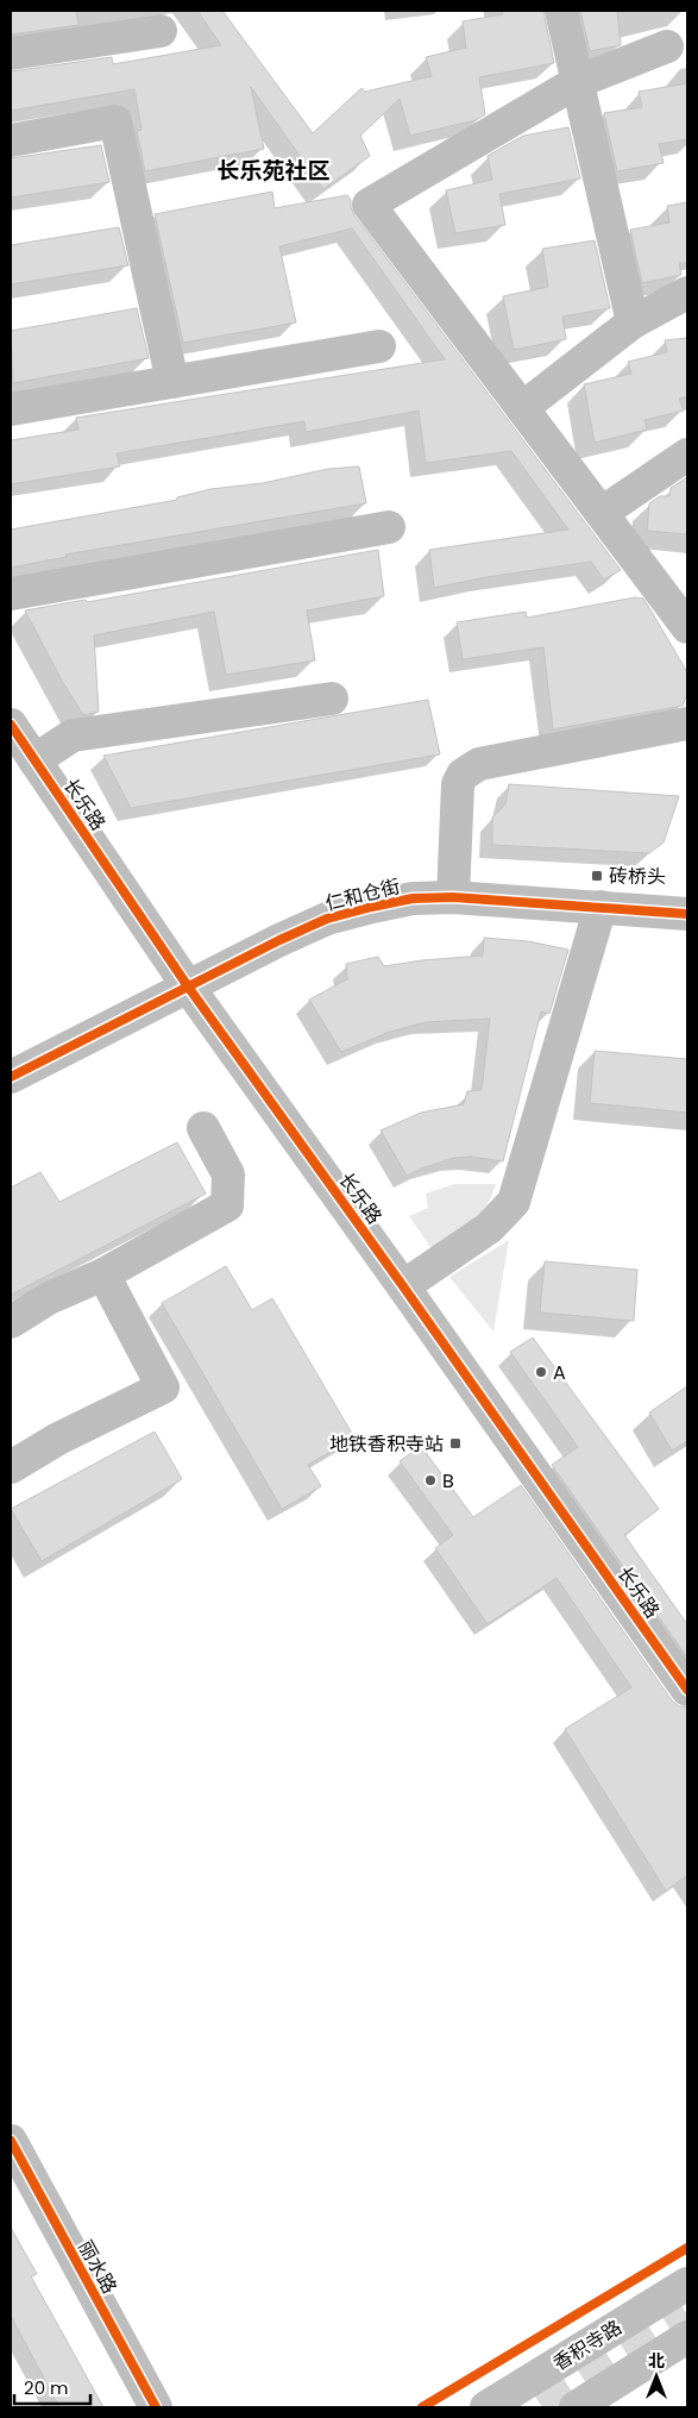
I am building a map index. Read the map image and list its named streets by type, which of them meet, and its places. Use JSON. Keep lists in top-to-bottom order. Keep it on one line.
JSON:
{"streets":{"street":["长乐路","仁和仓街","丽水路","香积寺路"]},"crossings":[["长乐路","仁和仓街"]],"districts":["长乐苑社区"],"places":{"transit":["砖桥头","地铁香积寺站"],"other":["A","B"]},"scale_bar":"20 m","north":"top"}
